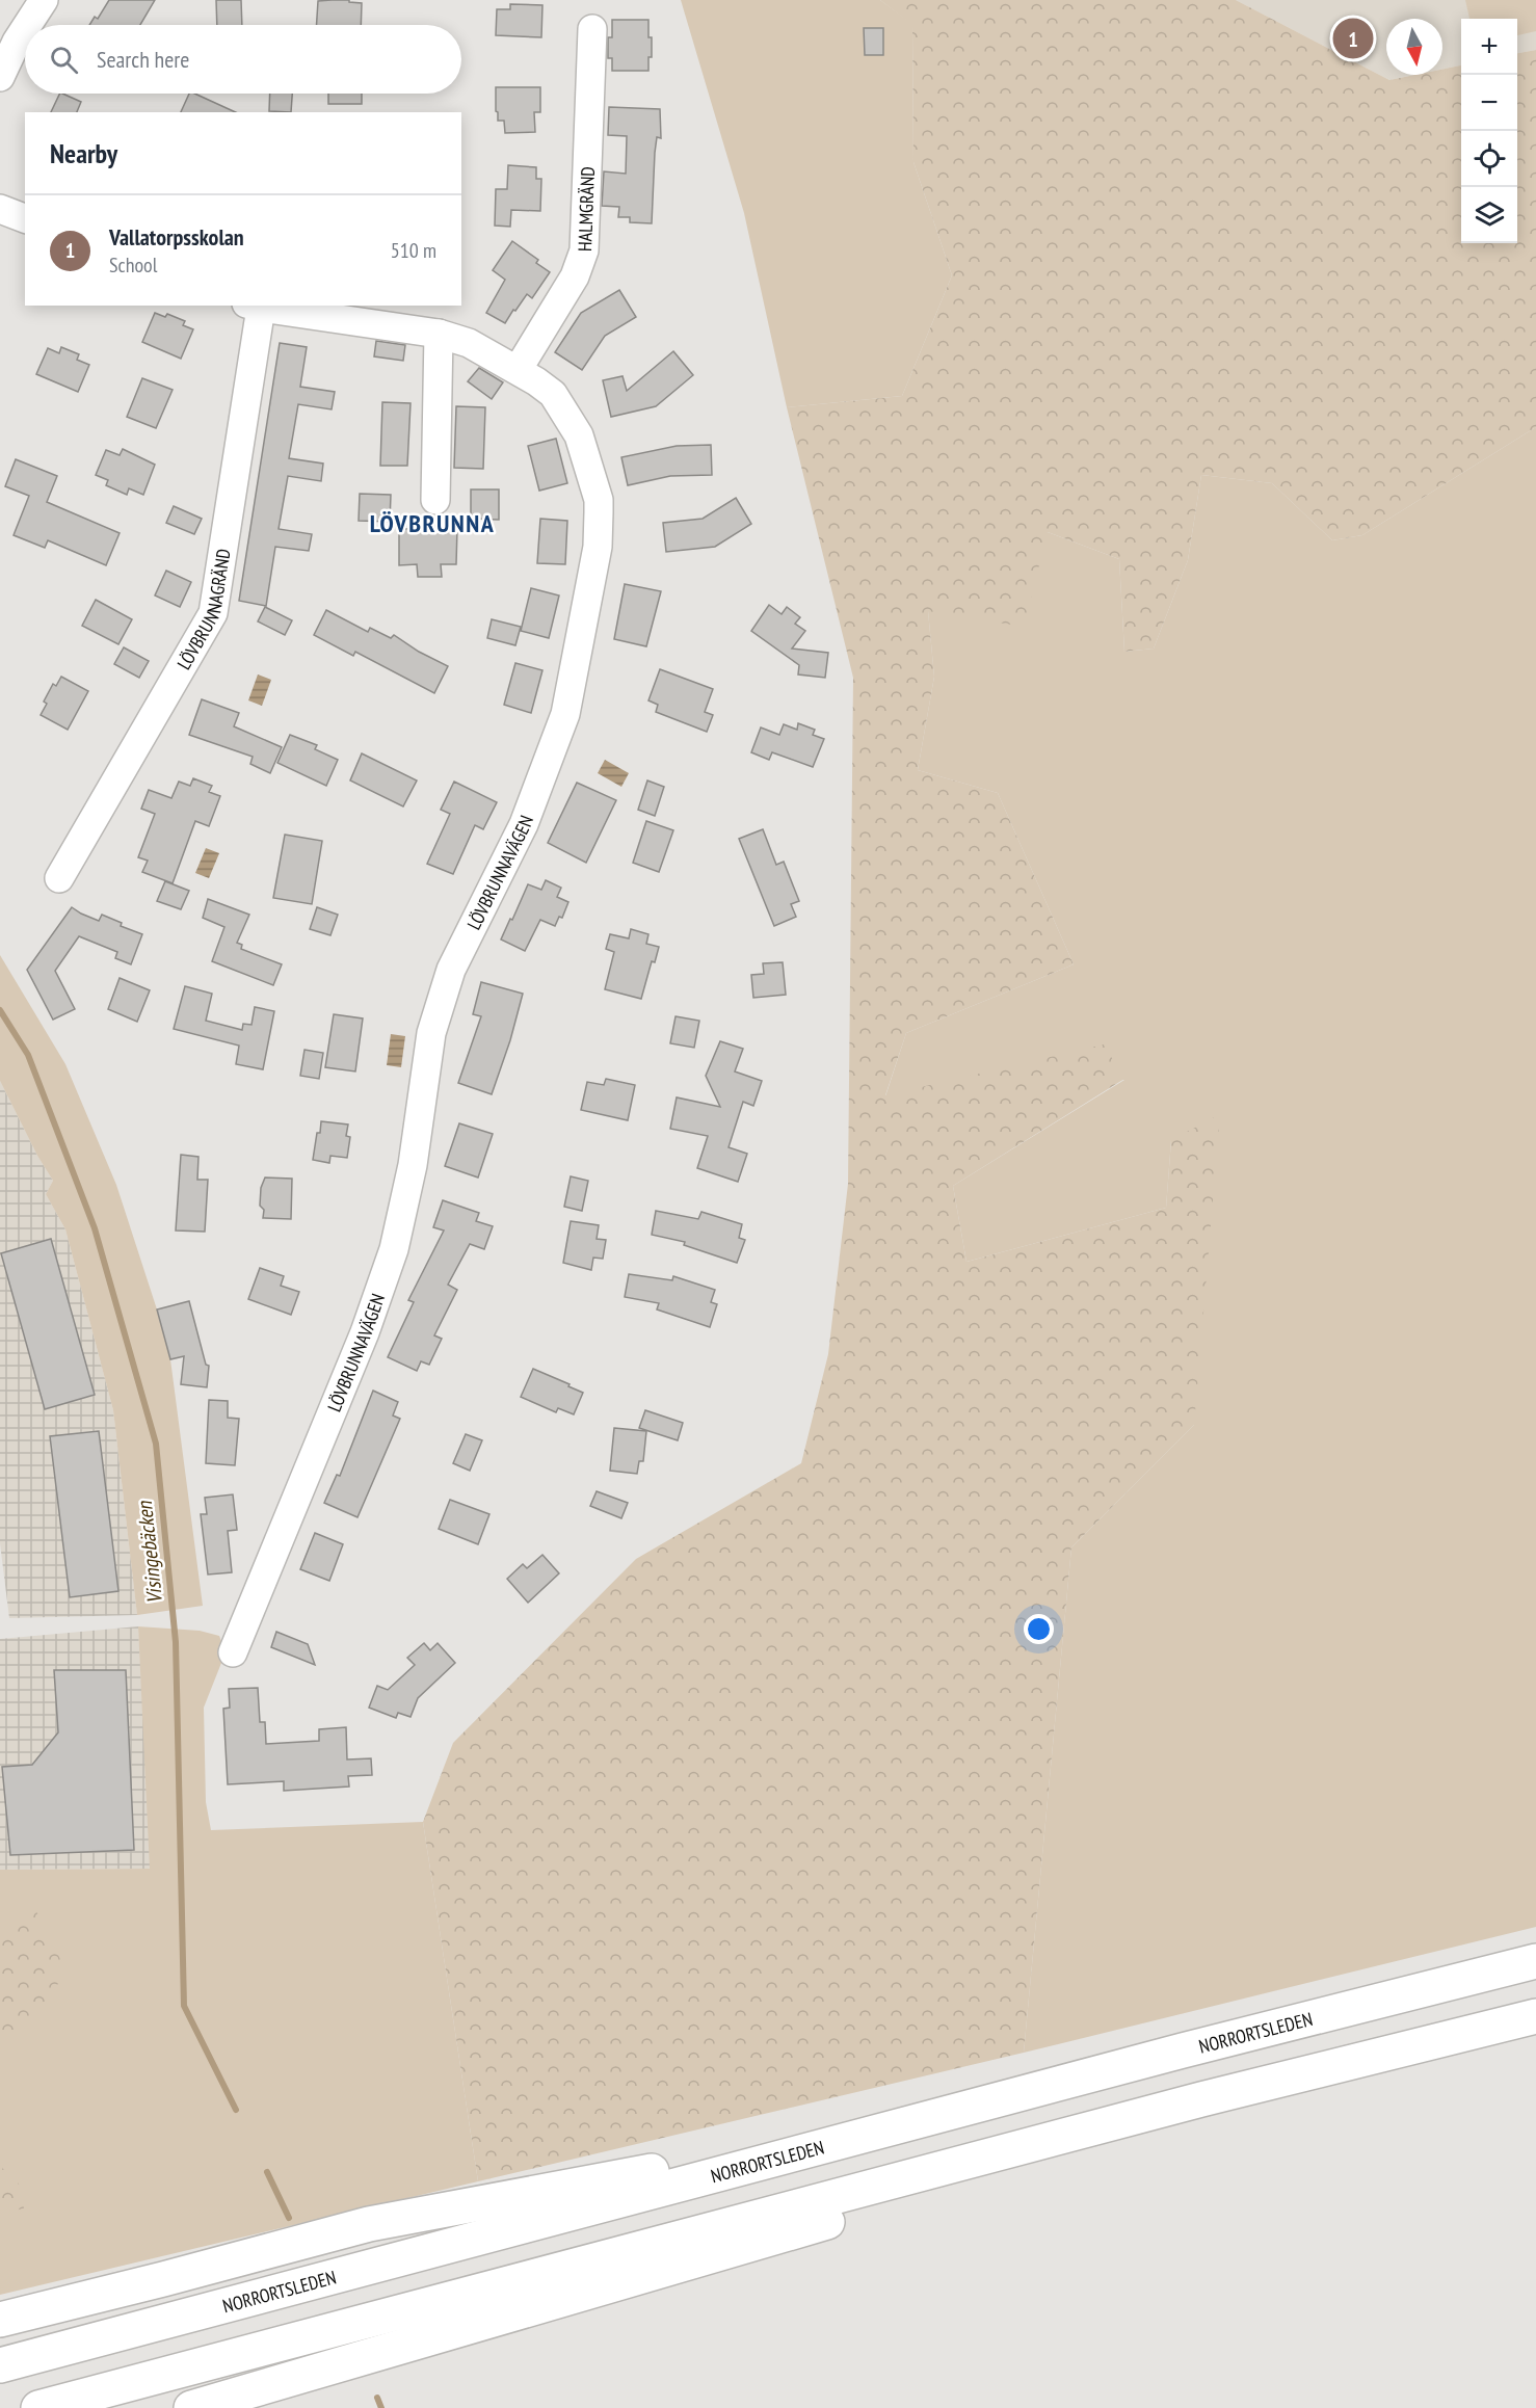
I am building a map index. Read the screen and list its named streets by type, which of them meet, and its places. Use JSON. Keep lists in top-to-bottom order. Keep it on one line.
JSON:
{"streets":{"highway":["NORRORTSLEDEN"],"street":["HALMGRÄND","LÖVBRUNNAGRÄND","LÖVBRUNNAVÄGEN"]},"crossings":[["HALMGRÄND","LÖVBRUNNAVÄGEN"],["LÖVBRUNNAGRÄND","LÖVBRUNNAVÄGEN"]],"districts":["LÖVBRUNNA"],"water":["Visingebäcken"],"north":"bottom","page":{"pins":"1","map_buttons":["+","−"],"search":"Search here","heading":"Nearby","list":[{"mark":"1","name":"Vallatorpsskolan","note":"School","value":"510 m"}]}}
